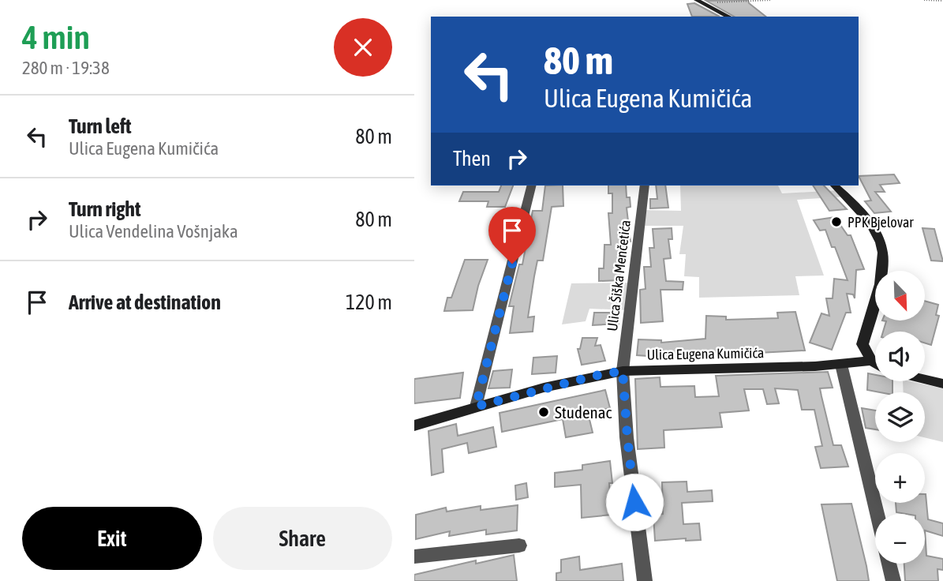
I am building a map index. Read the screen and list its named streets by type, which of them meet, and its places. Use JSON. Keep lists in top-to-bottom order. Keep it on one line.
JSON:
{"streets":{"main road":["Ulica Eugena Kumičića"],"street":["Ulica Šiška Menčetića"]},"crossings":[["Ulica Šiška Menčetića","Ulica Eugena Kumičića"]],"places":["PPK Bjelovar","Studenac"],"north":"bottom right","page":{"heading":["4 min","280 m · 19:38"],"turn":["80 m","Ulica Eugena Kumičića"],"list":[{"name":"Turn left","note":"Ulica Eugena Kumičića","value":"80 m"},{"name":"Turn right","note":"Ulica Vendelina Vošnjaka","value":"80 m"},{"name":"Arrive at destination","value":"120 m"}],"then":"Then","map_buttons":["+","−"],"buttons":["Exit","Share"]}}
